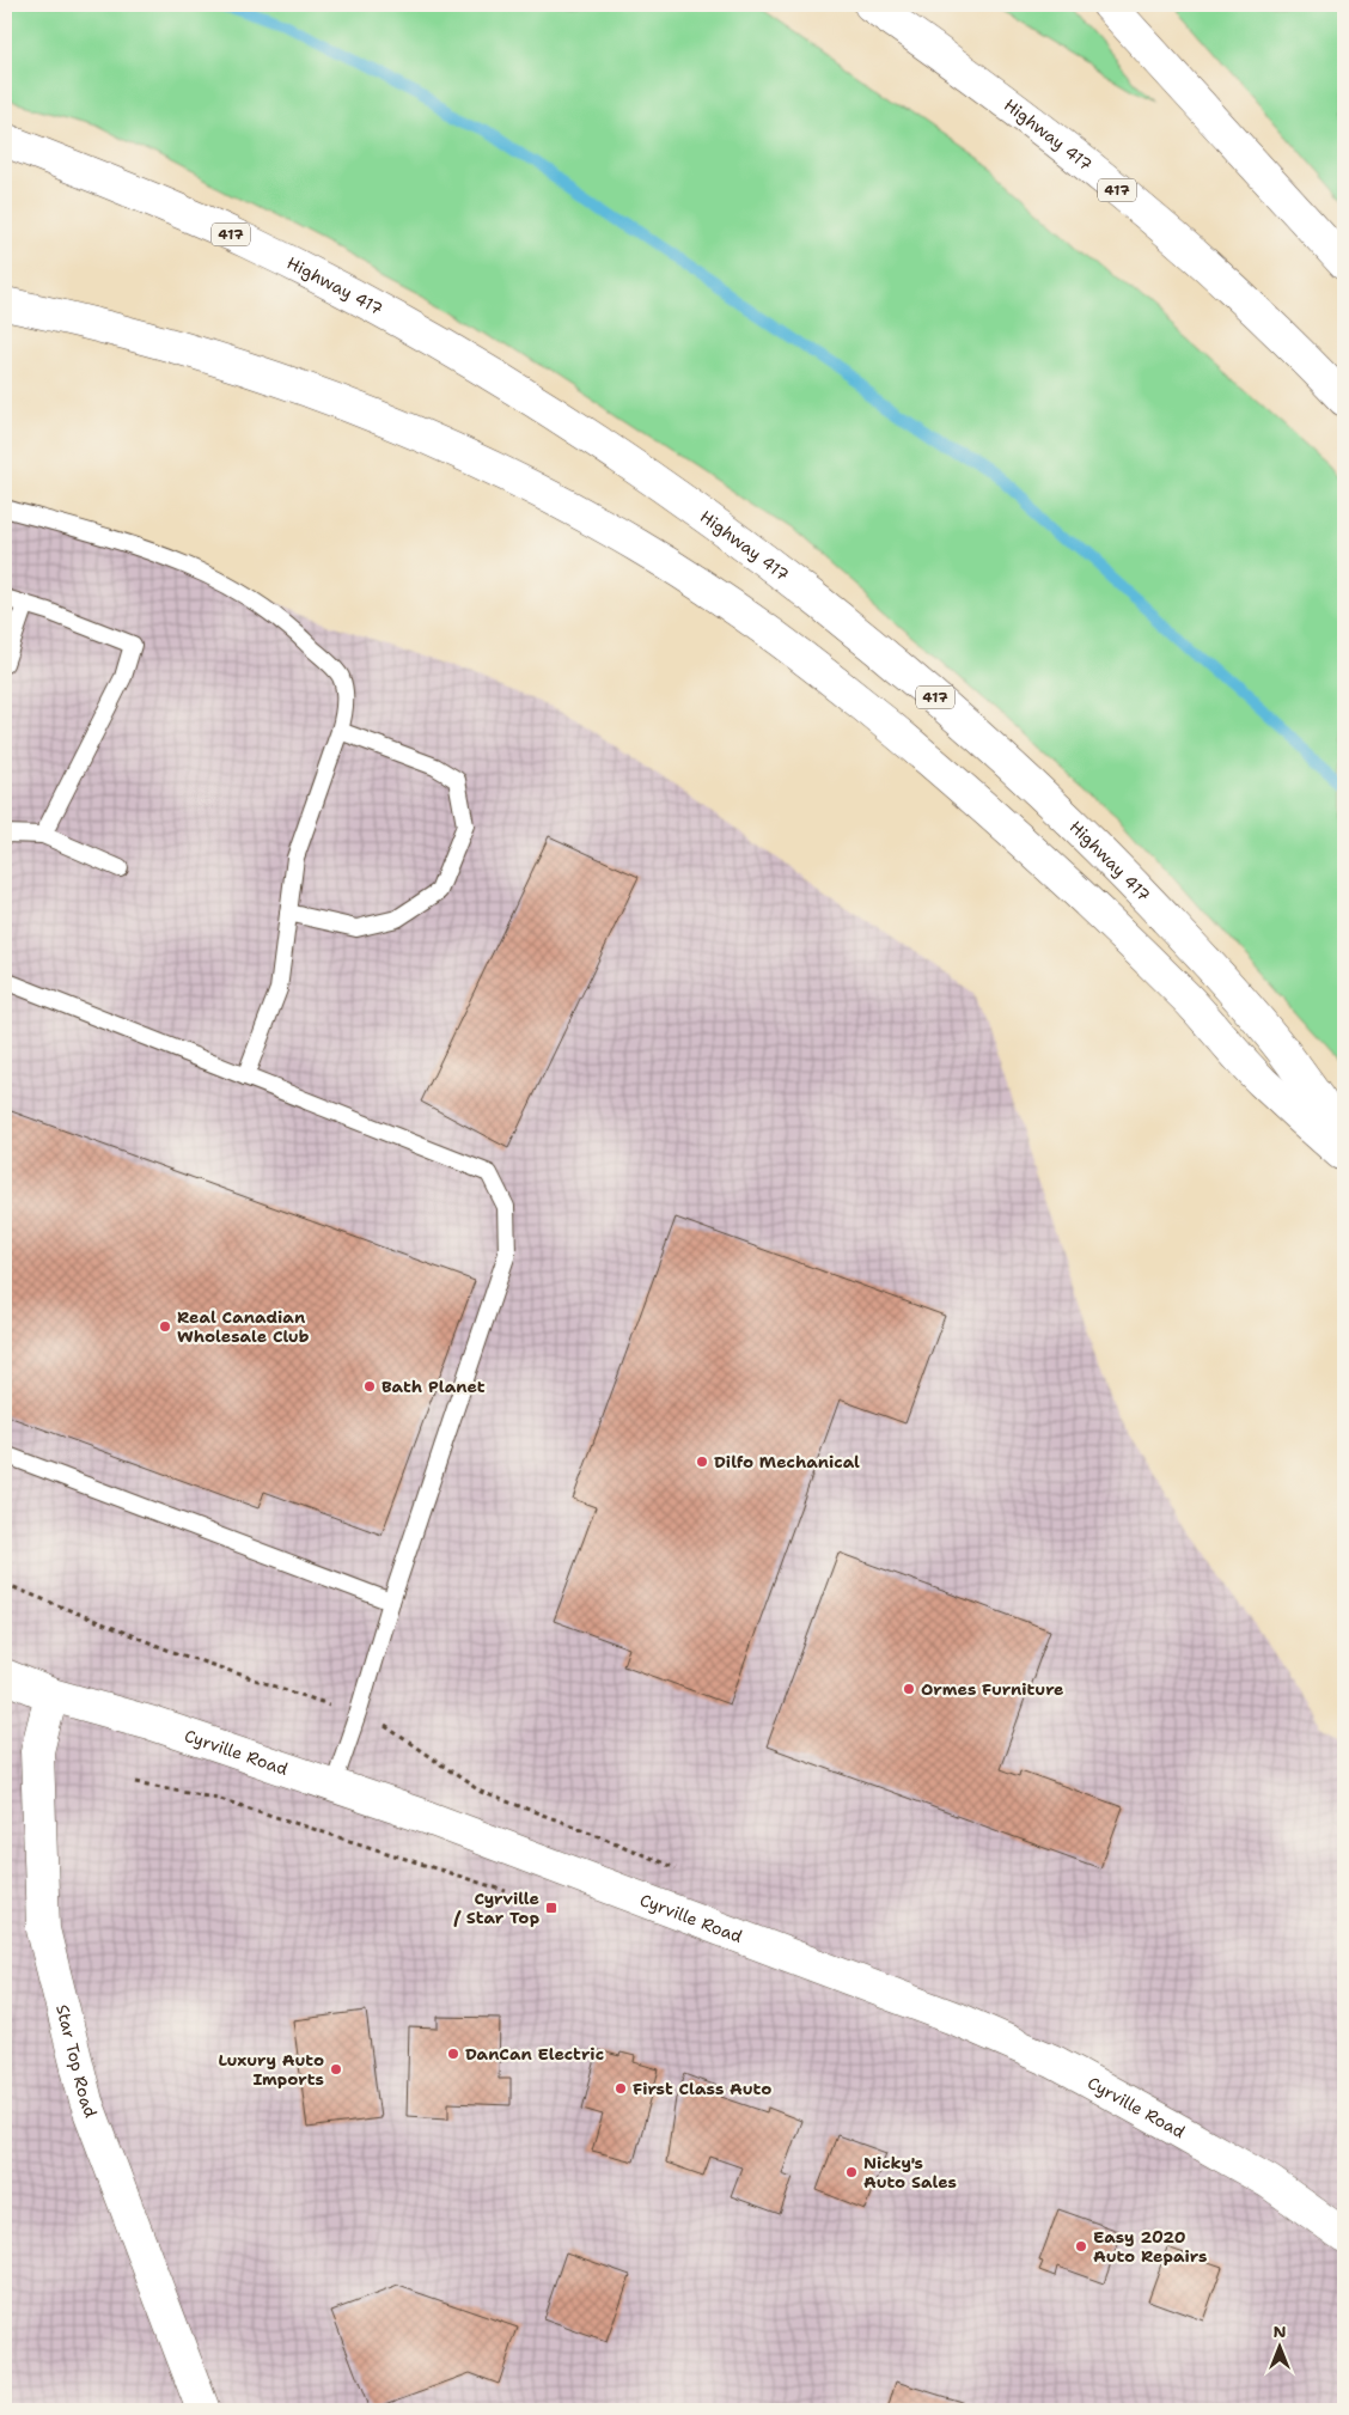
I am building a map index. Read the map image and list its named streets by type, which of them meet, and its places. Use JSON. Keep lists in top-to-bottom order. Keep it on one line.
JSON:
{"streets":{"main road":["Highway 417","417","Cyrville Road","Star Top Road"]},"crossings":[["Cyrville Road","Star Top Road"]],"places":{"other":["Real Canadian Wholesale Club","Bath Planet","Dilfo Mechanical","Ormes Furniture","DanCan Electric","Luxury Auto Imports","First Class Auto","Nicky's Auto Sales","Easy 2020 Auto Repairs"],"transit":["Cyrville / Star Top"]},"north":"top"}
